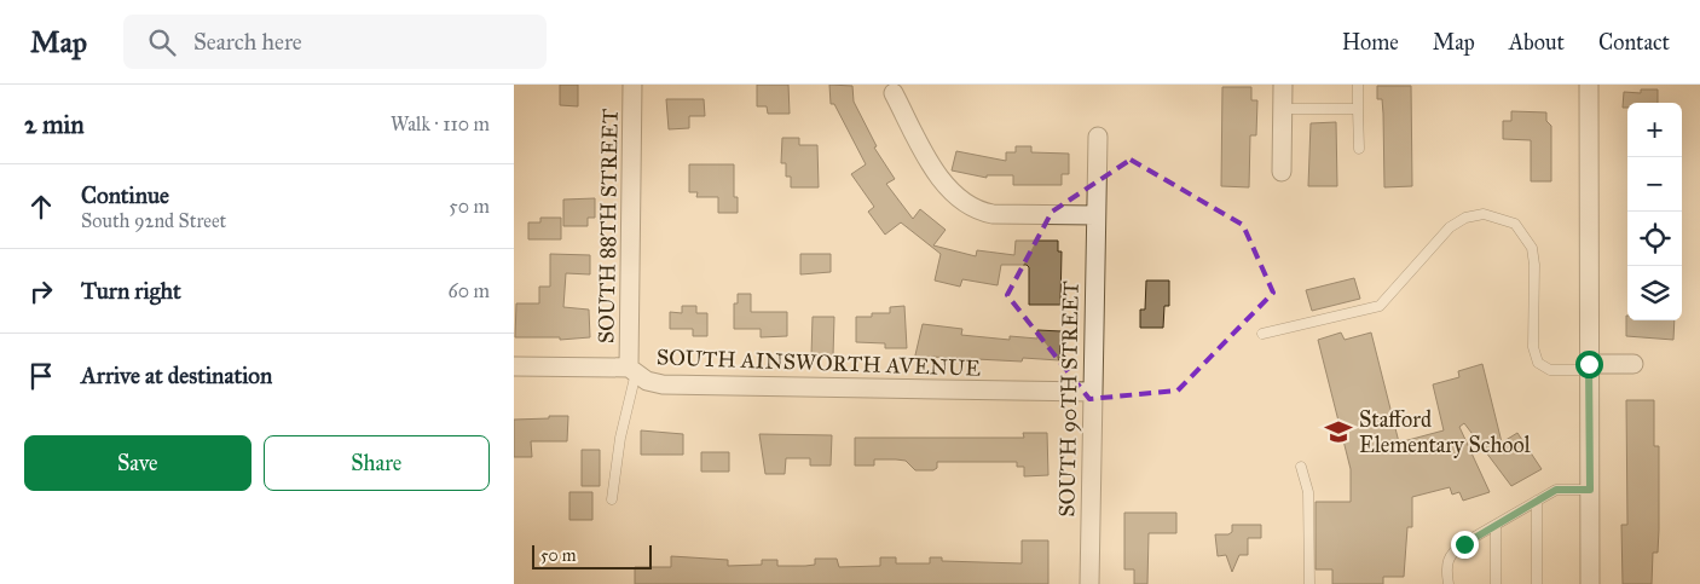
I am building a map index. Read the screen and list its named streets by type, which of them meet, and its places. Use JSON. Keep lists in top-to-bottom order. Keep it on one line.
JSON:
{"streets":{"street":["SOUTH 88TH STREET","SOUTH AINSWORTH AVENUE","SOUTH 90TH STREET"]},"crossings":[["SOUTH 88TH STREET","SOUTH AINSWORTH AVENUE"],["SOUTH AINSWORTH AVENUE","SOUTH 90TH STREET"]],"places":{"school or university":["Stafford Elementary School"]},"scale_bar":"50 m","page":{"header":"Map","search":"Search here","nav":["Home","Map","About","Contact"],"heading":["2 min","Walk · 110 m"],"map_buttons":["+","−"],"list":[["Continue","South 92nd Street","50 m"],["Turn right","60 m"],"Arrive at destination"],"buttons":["Save","Share"],"scale":"50 m"}}
